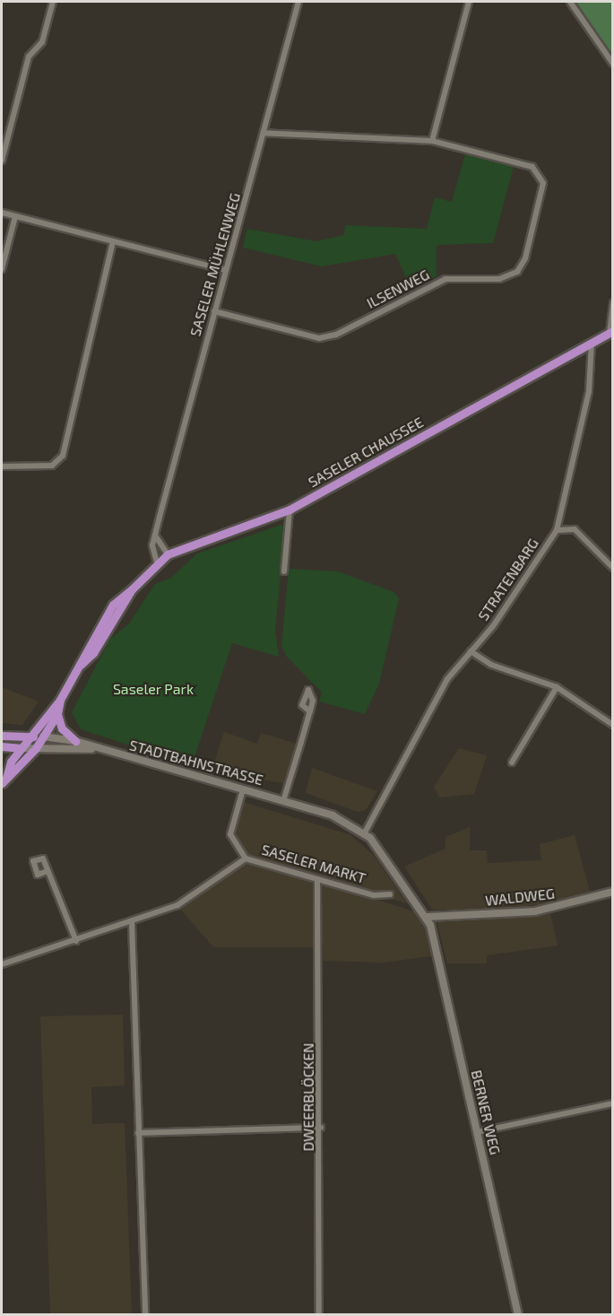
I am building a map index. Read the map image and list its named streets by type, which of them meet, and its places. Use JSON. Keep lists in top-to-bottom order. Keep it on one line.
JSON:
{"streets":{"main road":["SASELER CHAUSSEE","STADTBAHNSTRASSE","SASELER MARKT","WALDWEG","BERNER WEG"],"street":["SASELER MÜHLENWEG","ILSENWEG","STRATENBARG","DWEERBLÖCKEN"]},"crossings":[["SASELER MÜHLENWEG","ILSENWEG"],["SASELER MÜHLENWEG","SASELER CHAUSSEE"],["SASELER CHAUSSEE","STRATENBARG"],["SASELER CHAUSSEE","STADTBAHNSTRASSE"],["STRATENBARG","SASELER MARKT"],["STADTBAHNSTRASSE","SASELER MARKT"],["SASELER MARKT","WALDWEG"],["SASELER MARKT","DWEERBLÖCKEN"],["SASELER MARKT","BERNER WEG"],["WALDWEG","BERNER WEG"]],"parks":["Saseler Park"]}
